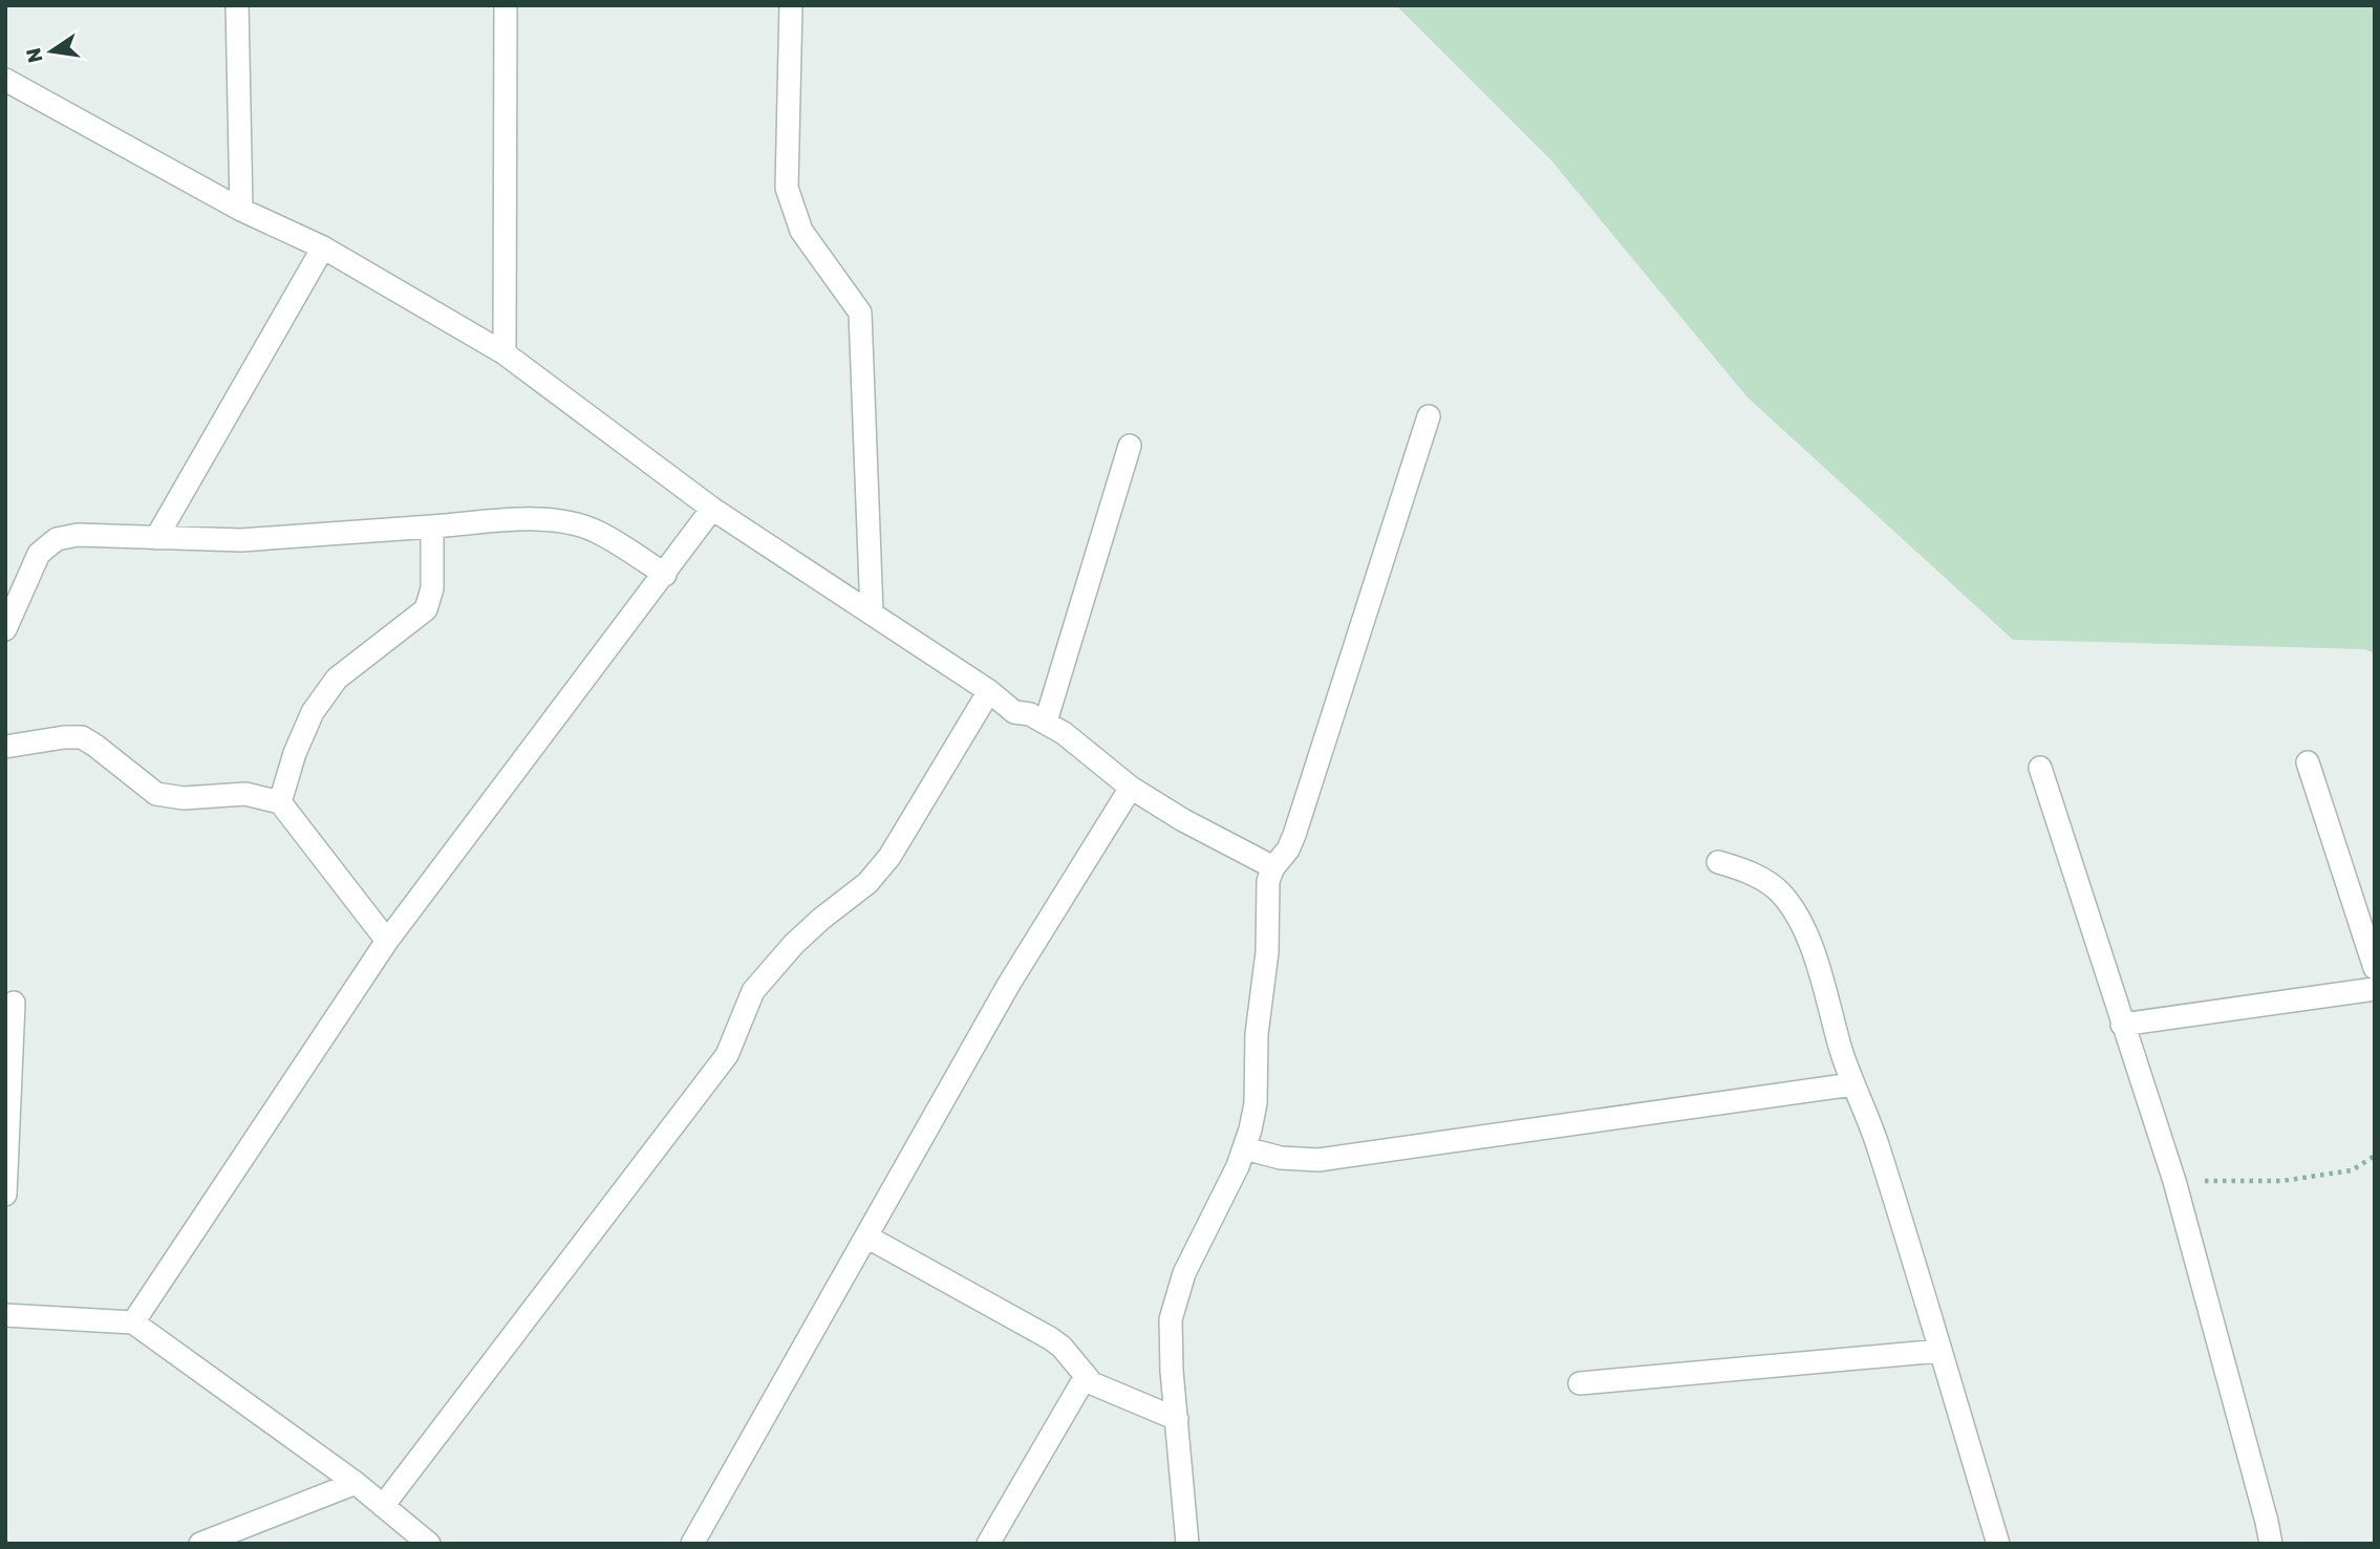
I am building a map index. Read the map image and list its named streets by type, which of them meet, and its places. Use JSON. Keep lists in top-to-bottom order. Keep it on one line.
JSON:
{"north":"left"}
